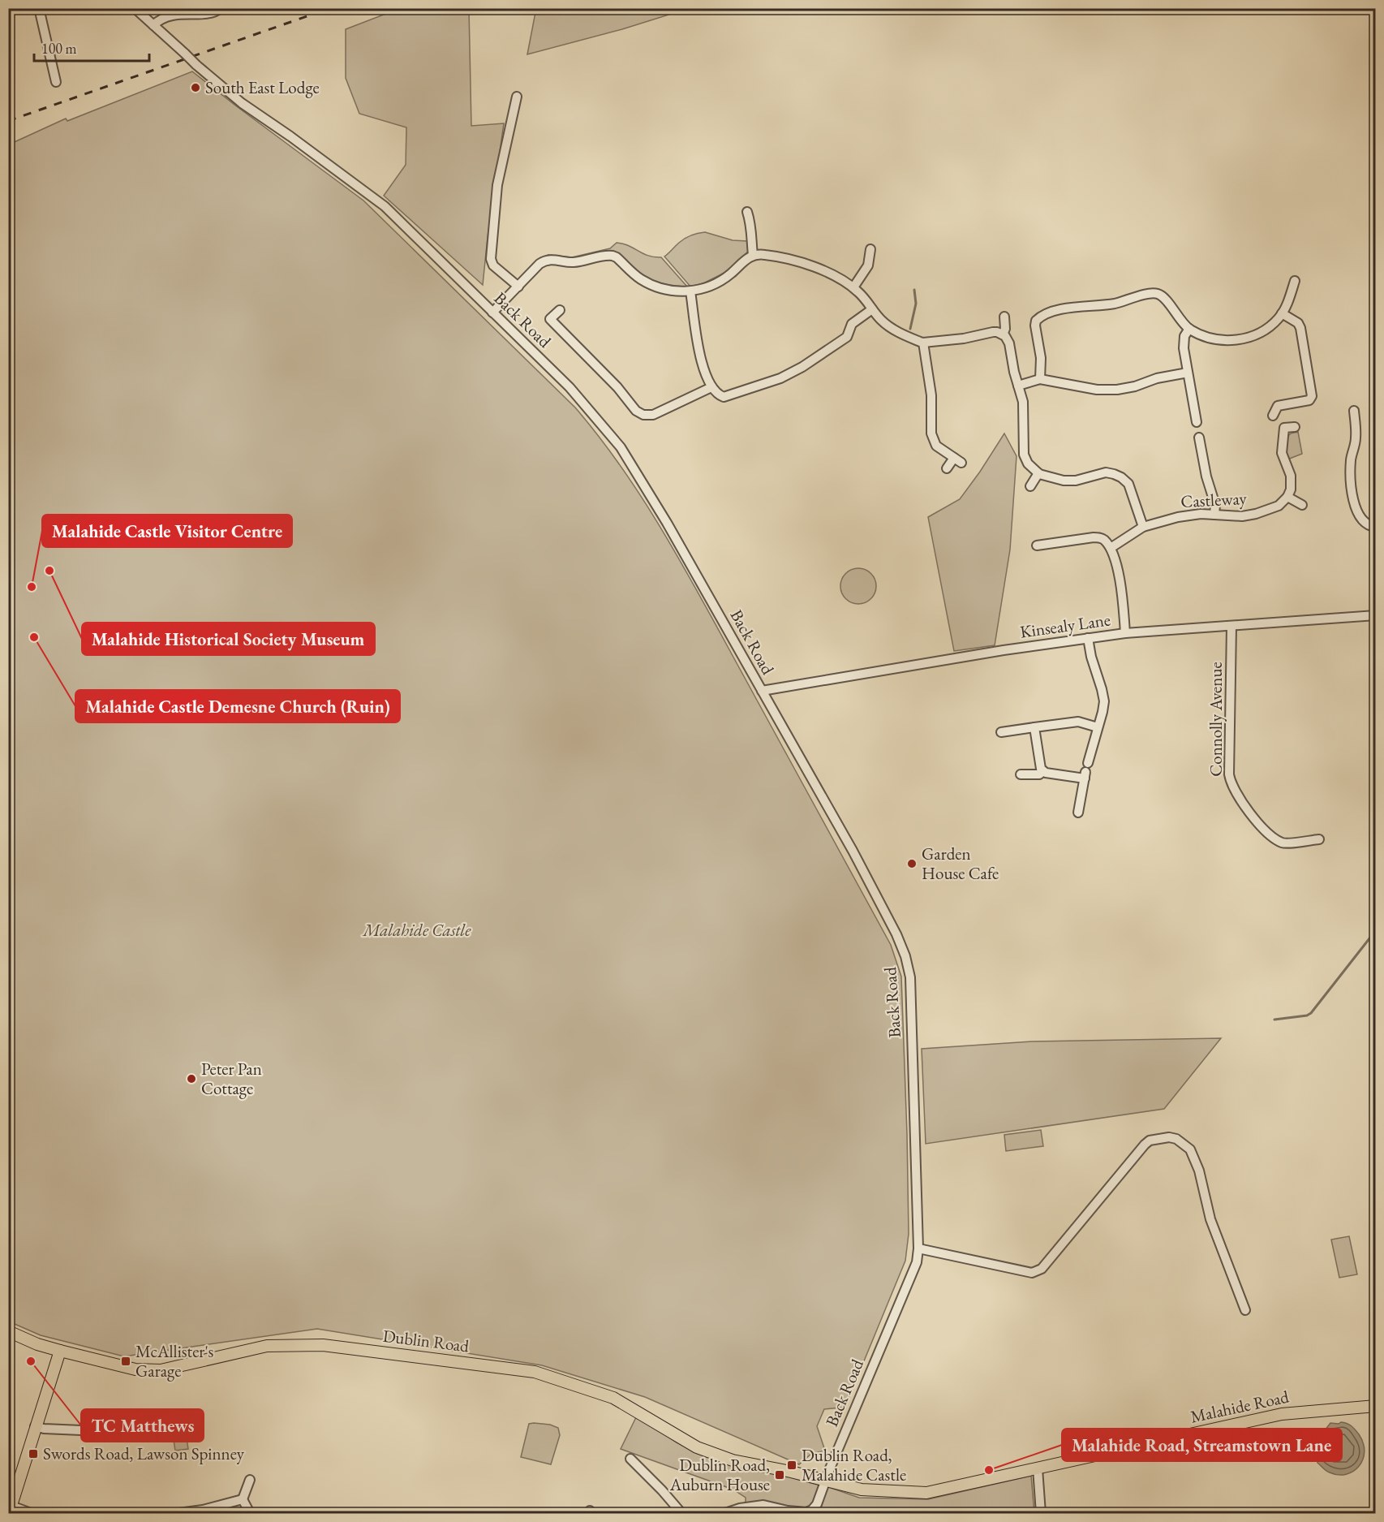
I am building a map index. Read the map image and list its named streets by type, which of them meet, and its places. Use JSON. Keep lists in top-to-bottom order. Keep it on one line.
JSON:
{"streets":{"main road":["Dublin Road","Malahide Road"],"street":["Back Road","Castleway","Kinsealy Lane","Connolly Avenue"]},"crossings":[["Back Road","Kinsealy Lane"],["Back Road","Dublin Road"],["Back Road","Malahide Road"],["Kinsealy Lane","Connolly Avenue"],["Dublin Road","Malahide Road"]],"parks":["Malahide Castle"],"places":{"other":["South East Lodge","Malahide Historical Society Museum","Malahide Castle Visitor Centre","Malahide Castle Demesne Church (Ruin)","Garden House Cafe","Peter Pan Cottage","TC Matthews","Malahide Road, Streamstown Lane"],"transit":["McAllister's Garage","Swords Road, Lawson Spinney","Dublin Road, Malahide Castle","Dublin Road, Auburn House"]},"scale_bar":"100 m"}
